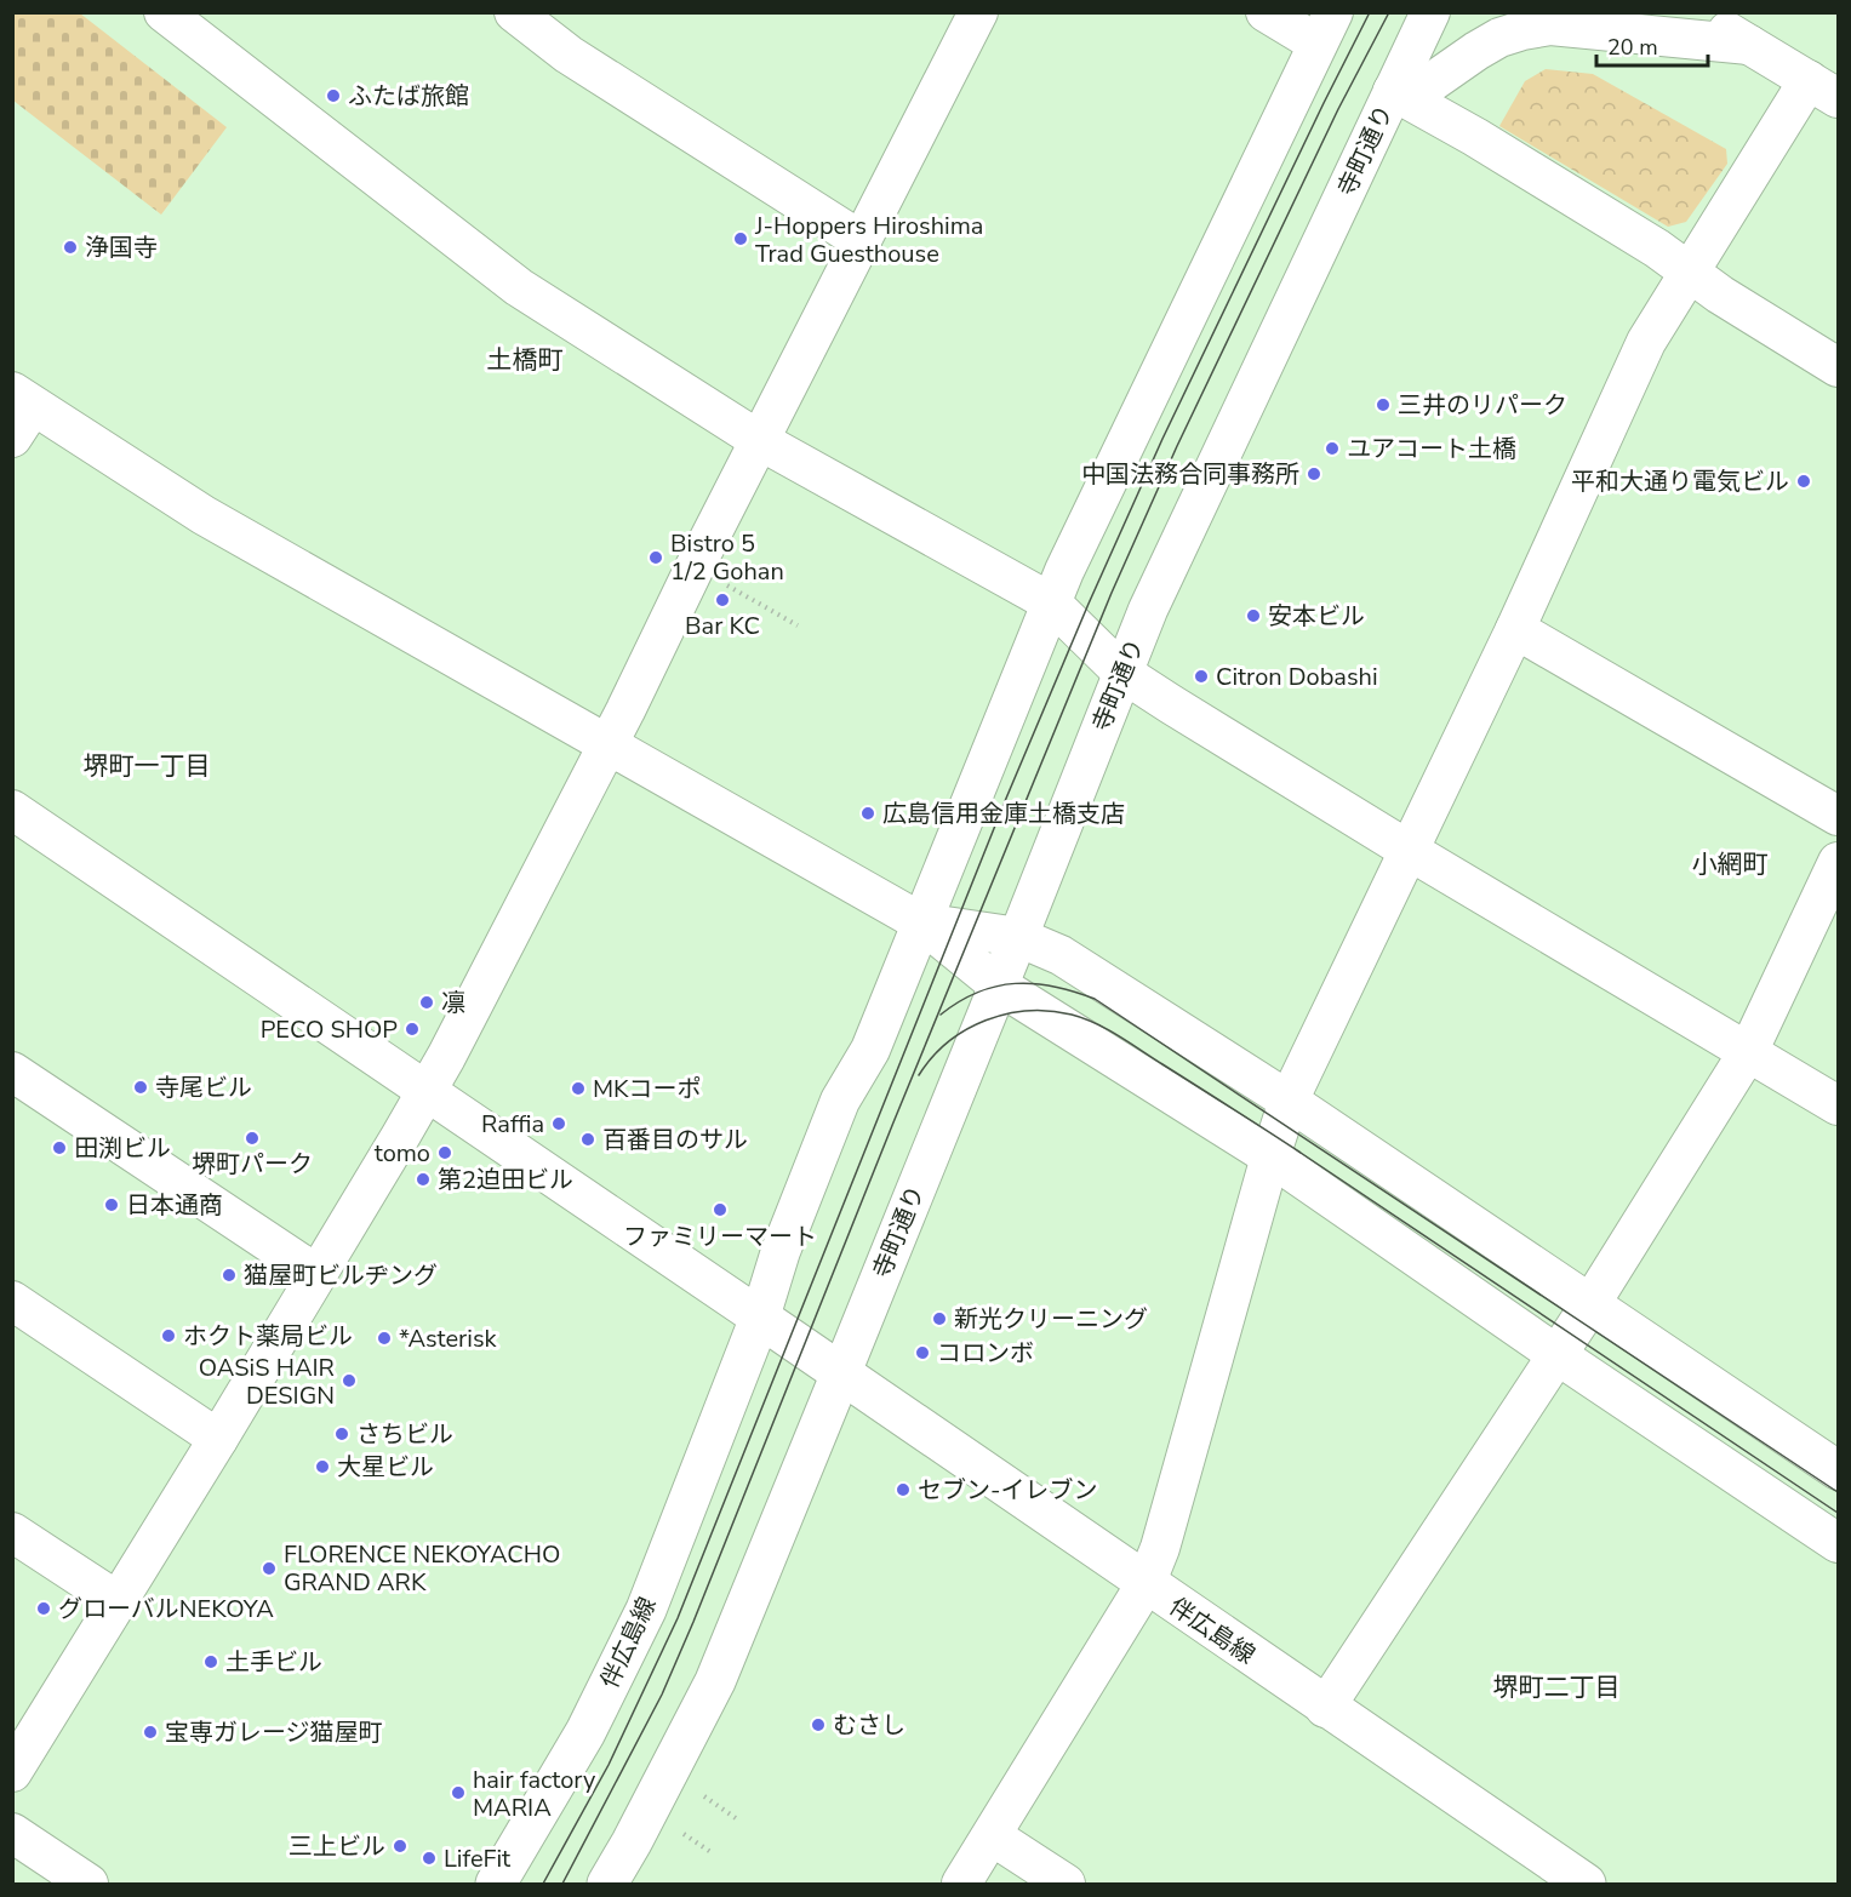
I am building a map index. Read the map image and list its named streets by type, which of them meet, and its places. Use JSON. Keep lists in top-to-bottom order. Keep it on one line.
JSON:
{"streets":{"main road":["伴広島線"],"street":["寺町通り"]},"crossings":[["寺町通り","伴広島線"]],"districts":["土橋町","堺町一丁目","小網町","堺町二丁目"],"places":["ふたば旅館","J-Hoppers Hiroshima Trad Guesthouse","浄国寺","三井のリパーク","ユアコート土橋","中国法務合同事務所","平和大通り電気ビル","Bistro 5 1/2 Gohan","Bar KC","安本ビル","Citron Dobashi","広島信用金庫土橋支店","凛","PECO SHOP","寺尾ビル","MKコーポ","Raffia","堺町パーク","百番目のサル","田渕ビル","tomo","第2迫田ビル","日本通商","ファミリーマート","猫屋町ビルヂング","新光クリーニング","ホクト薬局ビル","*Asterisk","コロンボ","OASiS HAIR DESIGN","さちビル","大星ビル","セブン-イレブン","FLORENCE NEKOYACHO GRAND ARK","グローバルNEKOYA","土手ビル","むさし","宝専ガレージ猫屋町","hair factory MARIA","三上ビル","LifeFit"],"scale_bar":"20 m"}
